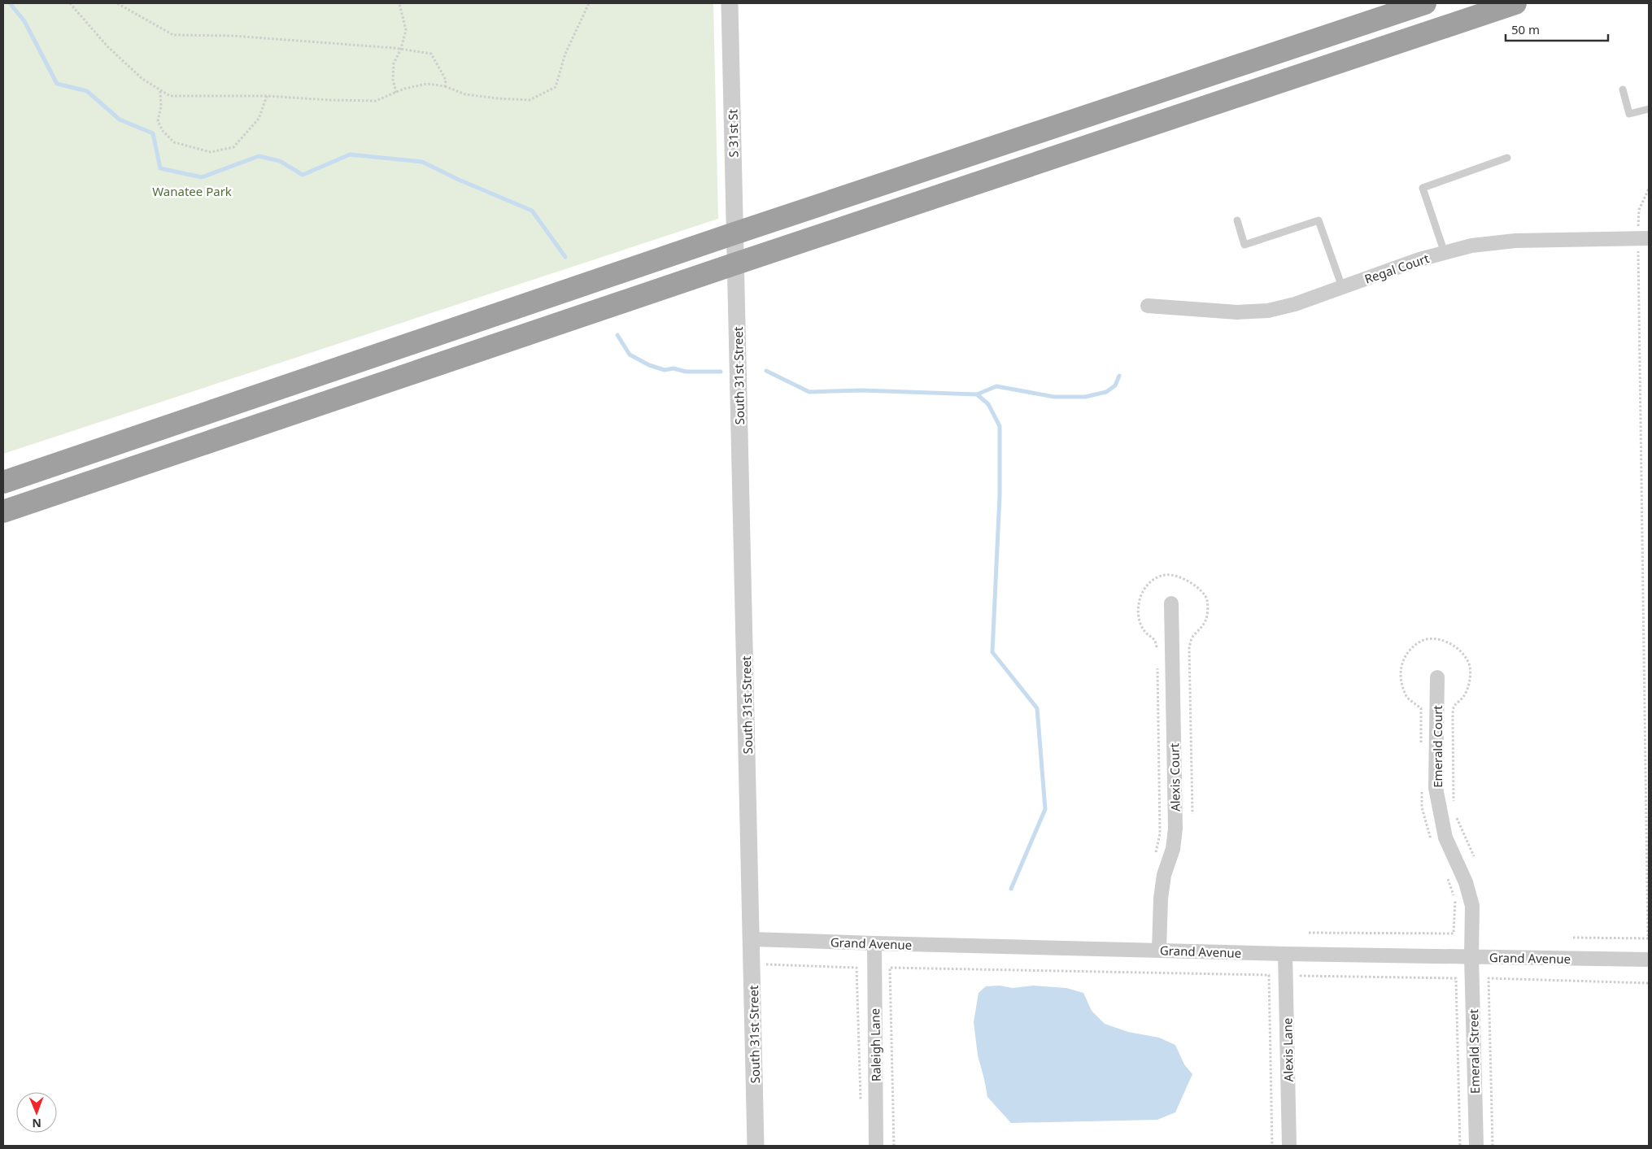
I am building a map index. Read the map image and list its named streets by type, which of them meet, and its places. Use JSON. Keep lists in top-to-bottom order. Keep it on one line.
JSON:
{"streets":{"street":["S 31st St","Regal Court","South 31st Street","Emerald Court","Alexis Court","Grand Avenue","Raleigh Lane","Alexis Lane","Emerald Street"]},"crossings":[["S 31st St","South 31st Street"],["South 31st Street","Grand Avenue"],["Emerald Court","Grand Avenue"],["Emerald Court","Emerald Street"],["Alexis Court","Grand Avenue"],["Grand Avenue","Raleigh Lane"],["Grand Avenue","Alexis Lane"],["Grand Avenue","Emerald Street"]],"parks":["Wanatee Park"],"scale_bar":"50 m","north":"bottom"}
